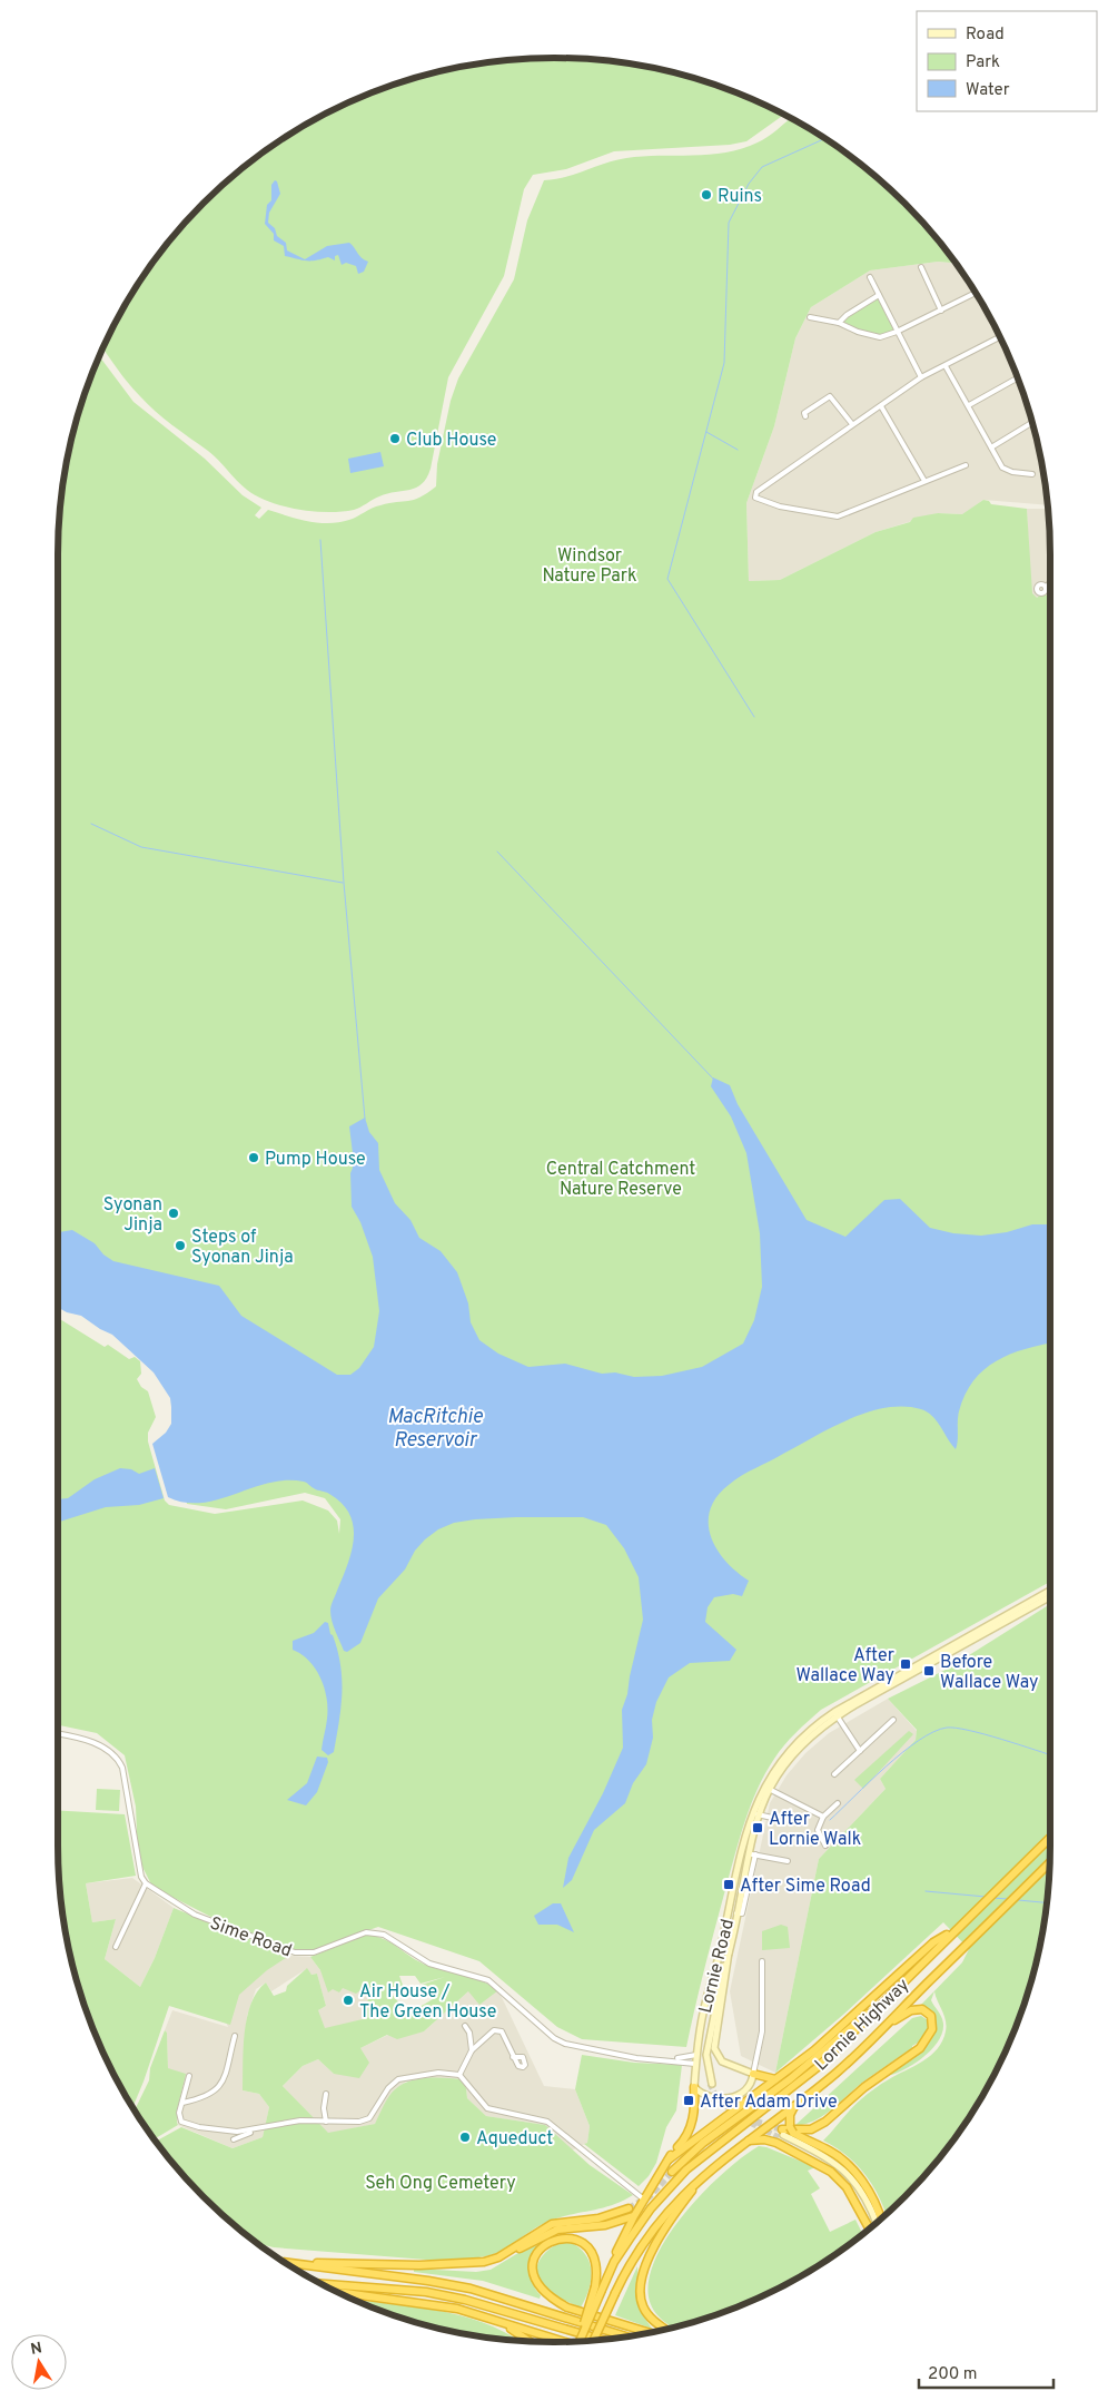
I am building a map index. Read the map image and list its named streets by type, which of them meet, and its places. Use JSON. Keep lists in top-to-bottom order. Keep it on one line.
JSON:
{"streets":{"highway":["Lornie Highway"],"street":["Sime Road","Lornie Road"]},"crossings":[["Sime Road","Lornie Road"]],"water":["MacRitchie Reservoir"],"parks":["Windsor Nature Park","Central Catchment Nature Reserve","Seh Ong Cemetery"],"places":{"other":["Ruins","Club House","Pump House","Syonan Jinja","Steps of Syonan Jinja","Air House / The Green House","Aqueduct"],"transit":["After Wallace Way","Before Wallace Way","After Lornie Walk","After Sime Road","After Adam Drive"]},"legend":["Road","Park","Water"],"scale_bar":"200 m","north":"top"}
